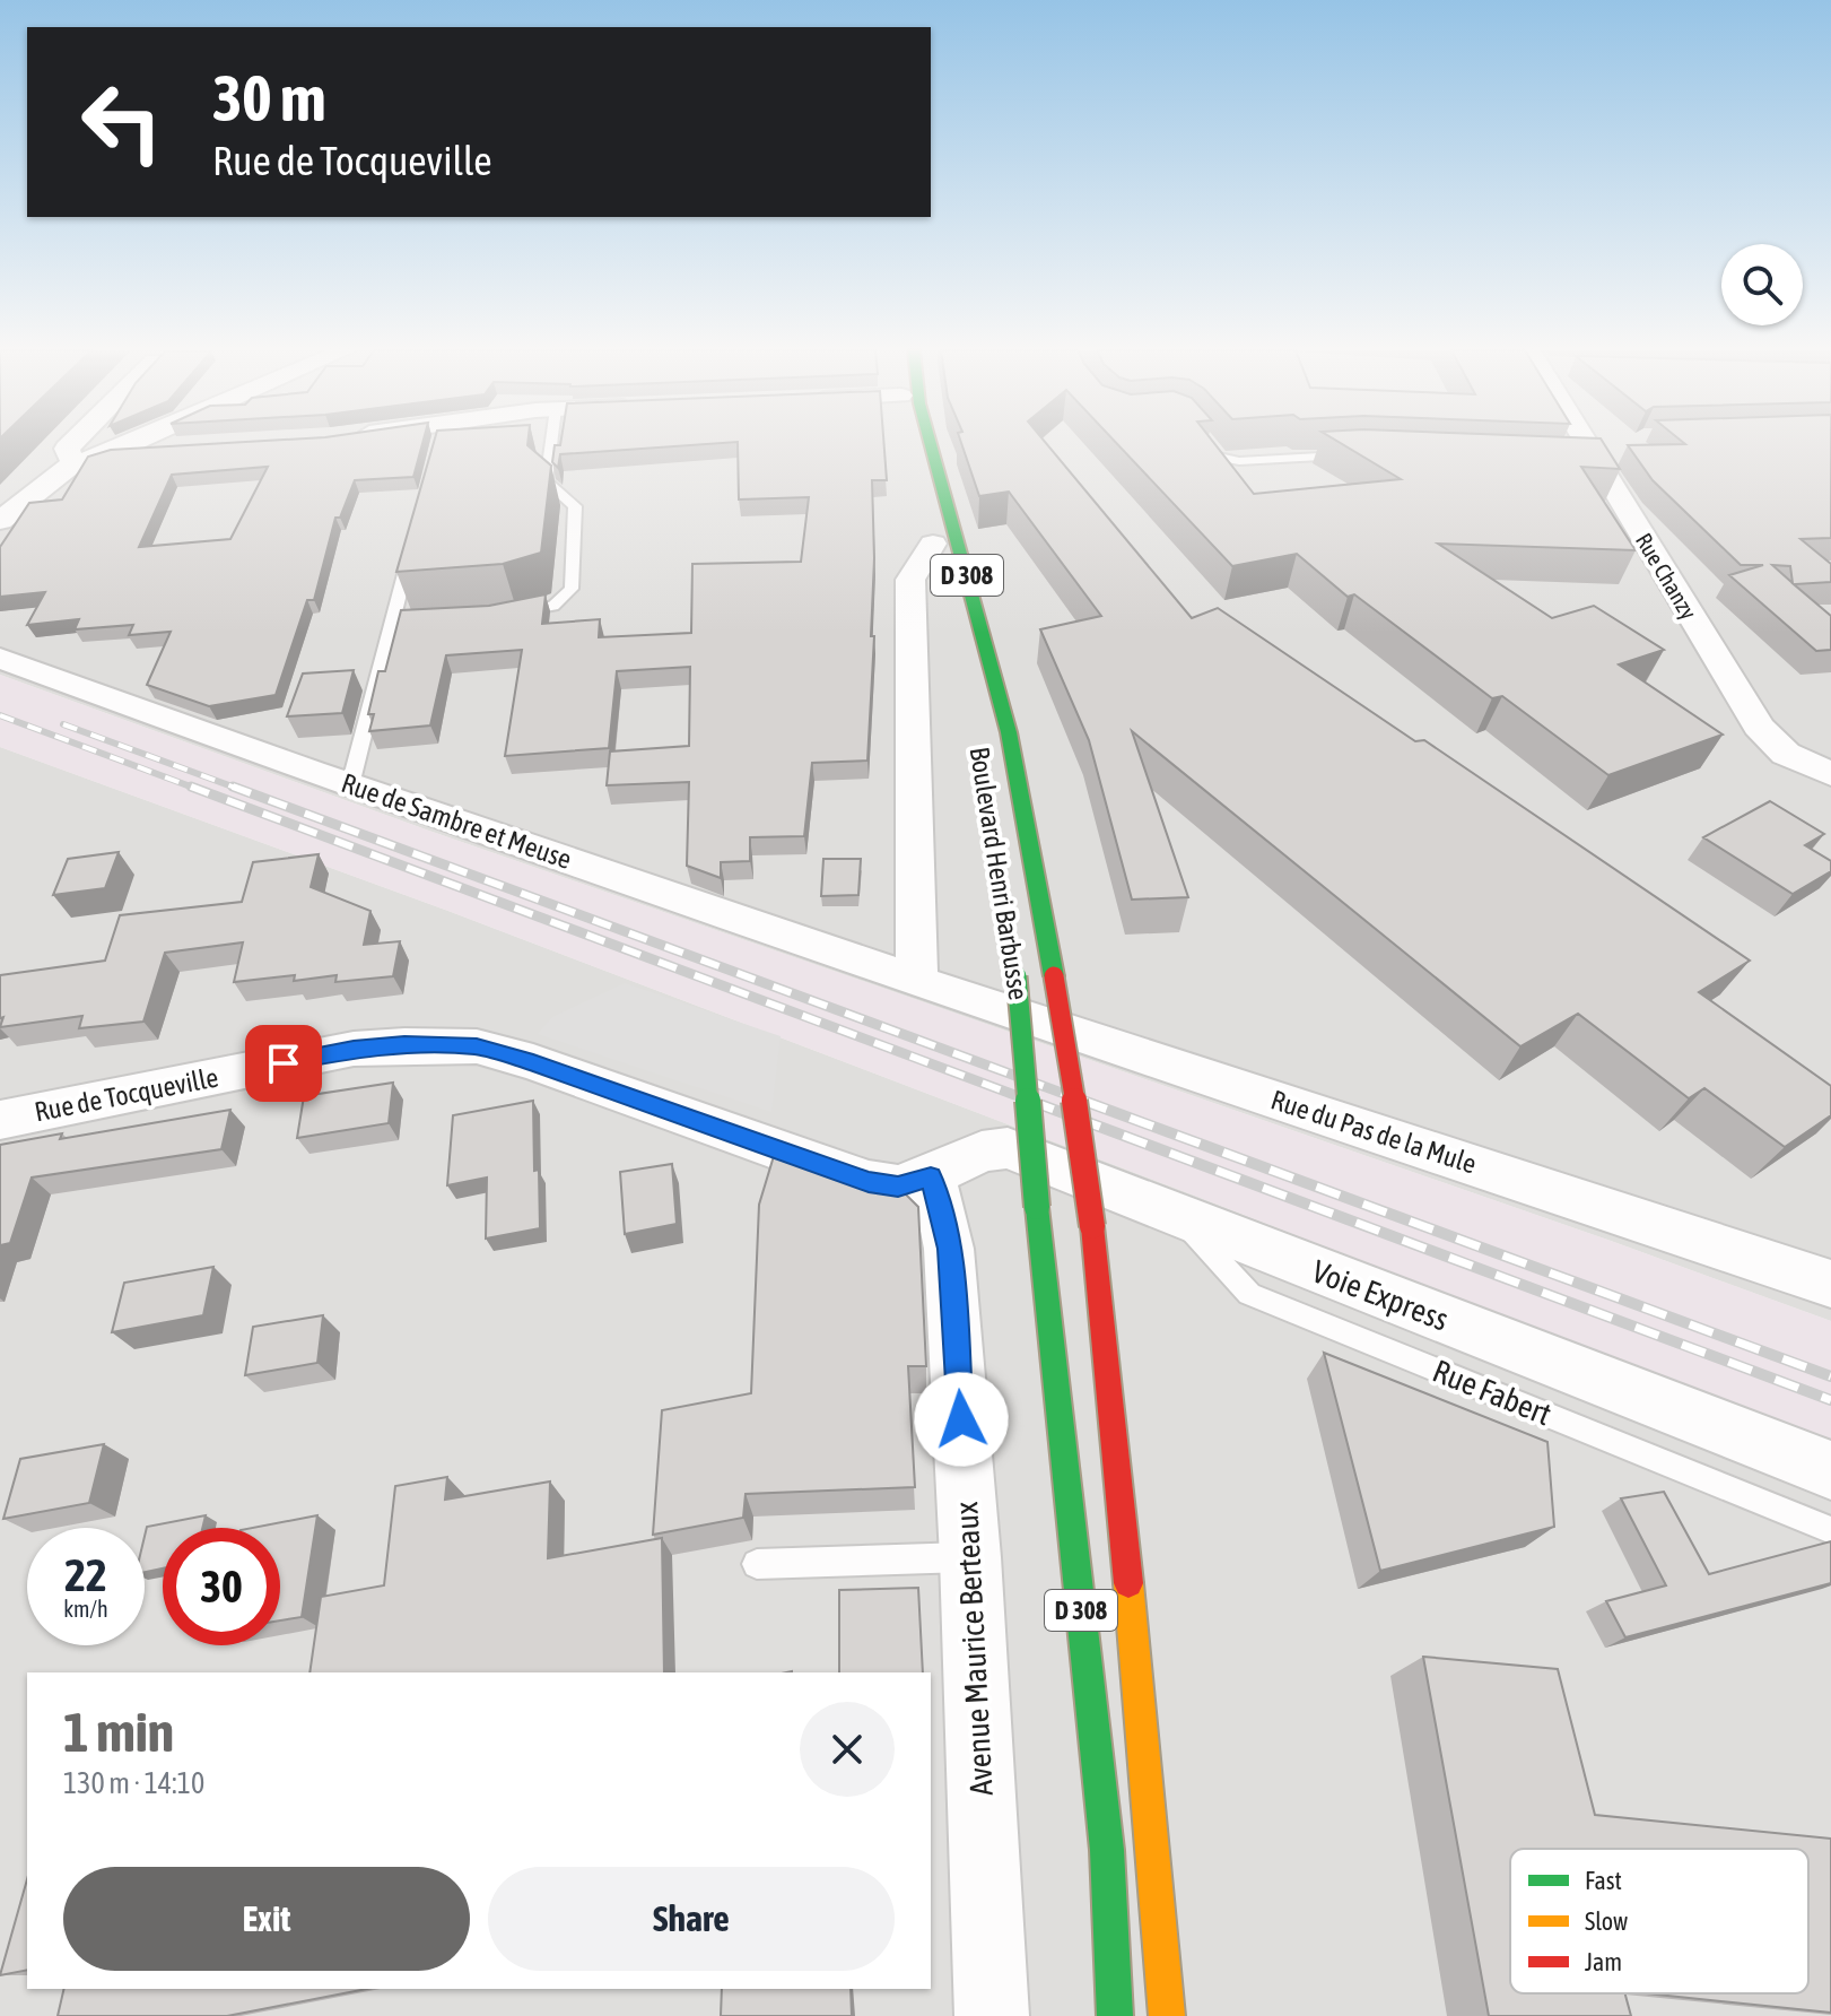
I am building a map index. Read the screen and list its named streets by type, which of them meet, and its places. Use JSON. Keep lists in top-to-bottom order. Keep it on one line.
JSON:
{"streets":{"main road":["D 308","Boulevard Henri Barbusse"],"street":["Rue Chanzy","Rue de Sambre et Meuse","Rue de Tocqueville","Rue du Pas de la Mule","Voie Express","Avenue Maurice Berteaux"],"lane":["Rue Fabert"]},"crossings":[["Rue de Sambre et Meuse","Rue du Pas de la Mule"],["Rue de Tocqueville","Voie Express"],["Rue de Tocqueville","Avenue Maurice Berteaux"],["Voie Express","Rue Fabert"],["Voie Express","Avenue Maurice Berteaux"]],"legend":["Fast","Slow","Jam"],"page":{"turn":["30 m","Rue de Tocqueville"],"speed":"22 km/h","limit":"30","heading":["1 min","130 m · 14:10"],"buttons":["Exit","Share"]}}
